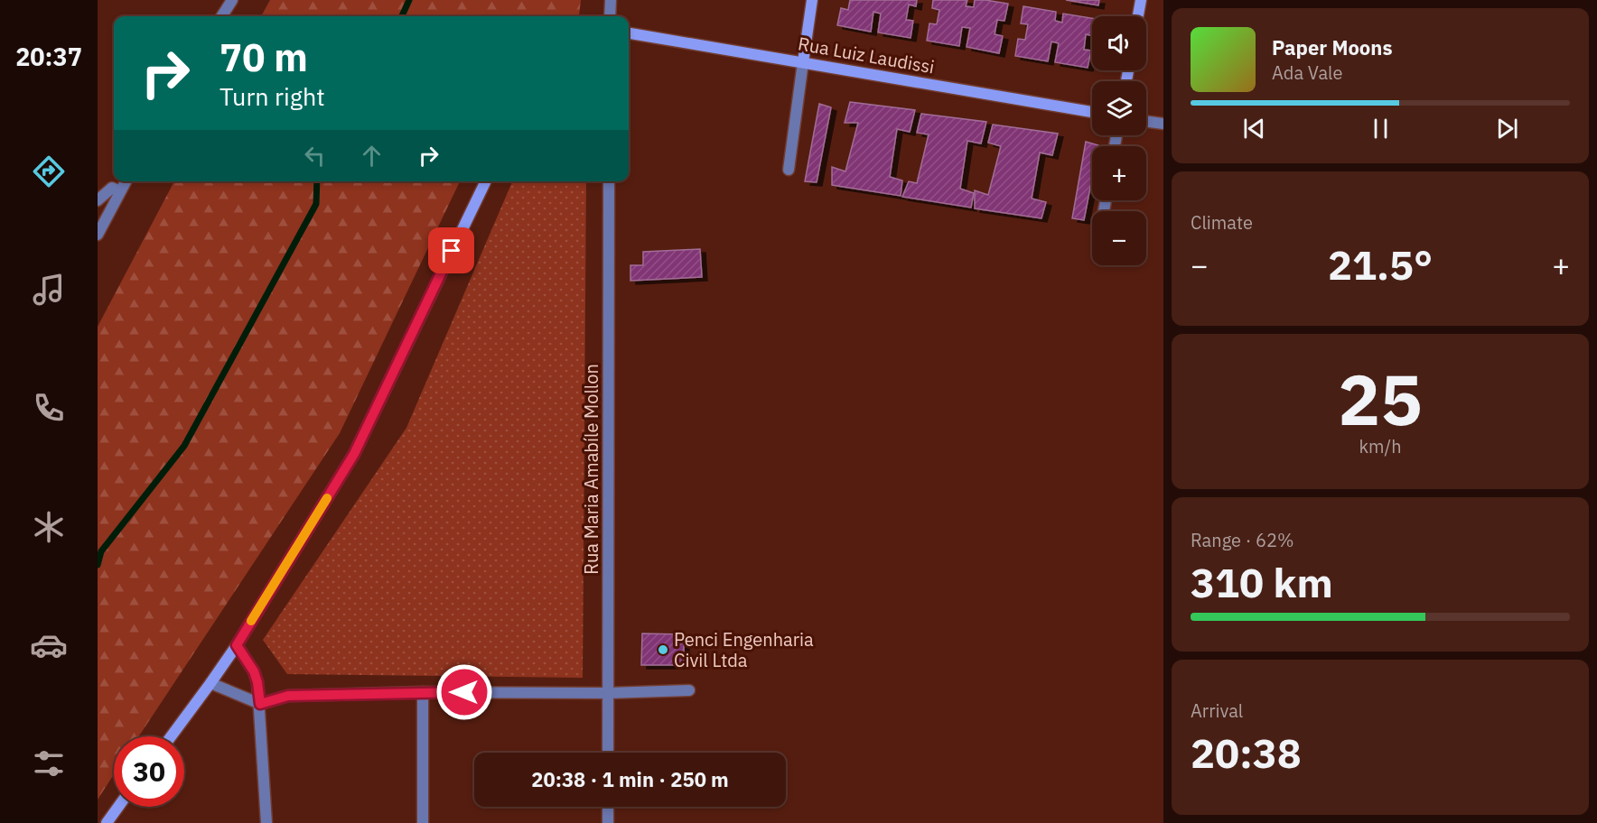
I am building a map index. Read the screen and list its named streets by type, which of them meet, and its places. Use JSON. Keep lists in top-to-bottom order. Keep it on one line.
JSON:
{"streets":{"street":["Rua Luiz Laudissi","Rua Maria Amabíle Mollon"]},"places":["Penci Engenharia Civil Ltda"],"page":{"tabs":"20:37","map_buttons":["+","−"],"turn":["70 m","Turn right"],"song":["Paper Moons","Ada Vale"],"tile":["Climate",["25","km/h"],["Range · 62%","310 km"],["Arrival","20:38"]],"heat":["−","21.5°","+"],"limit":"30","trip":"20:38 · 1 min · 250 m"}}
